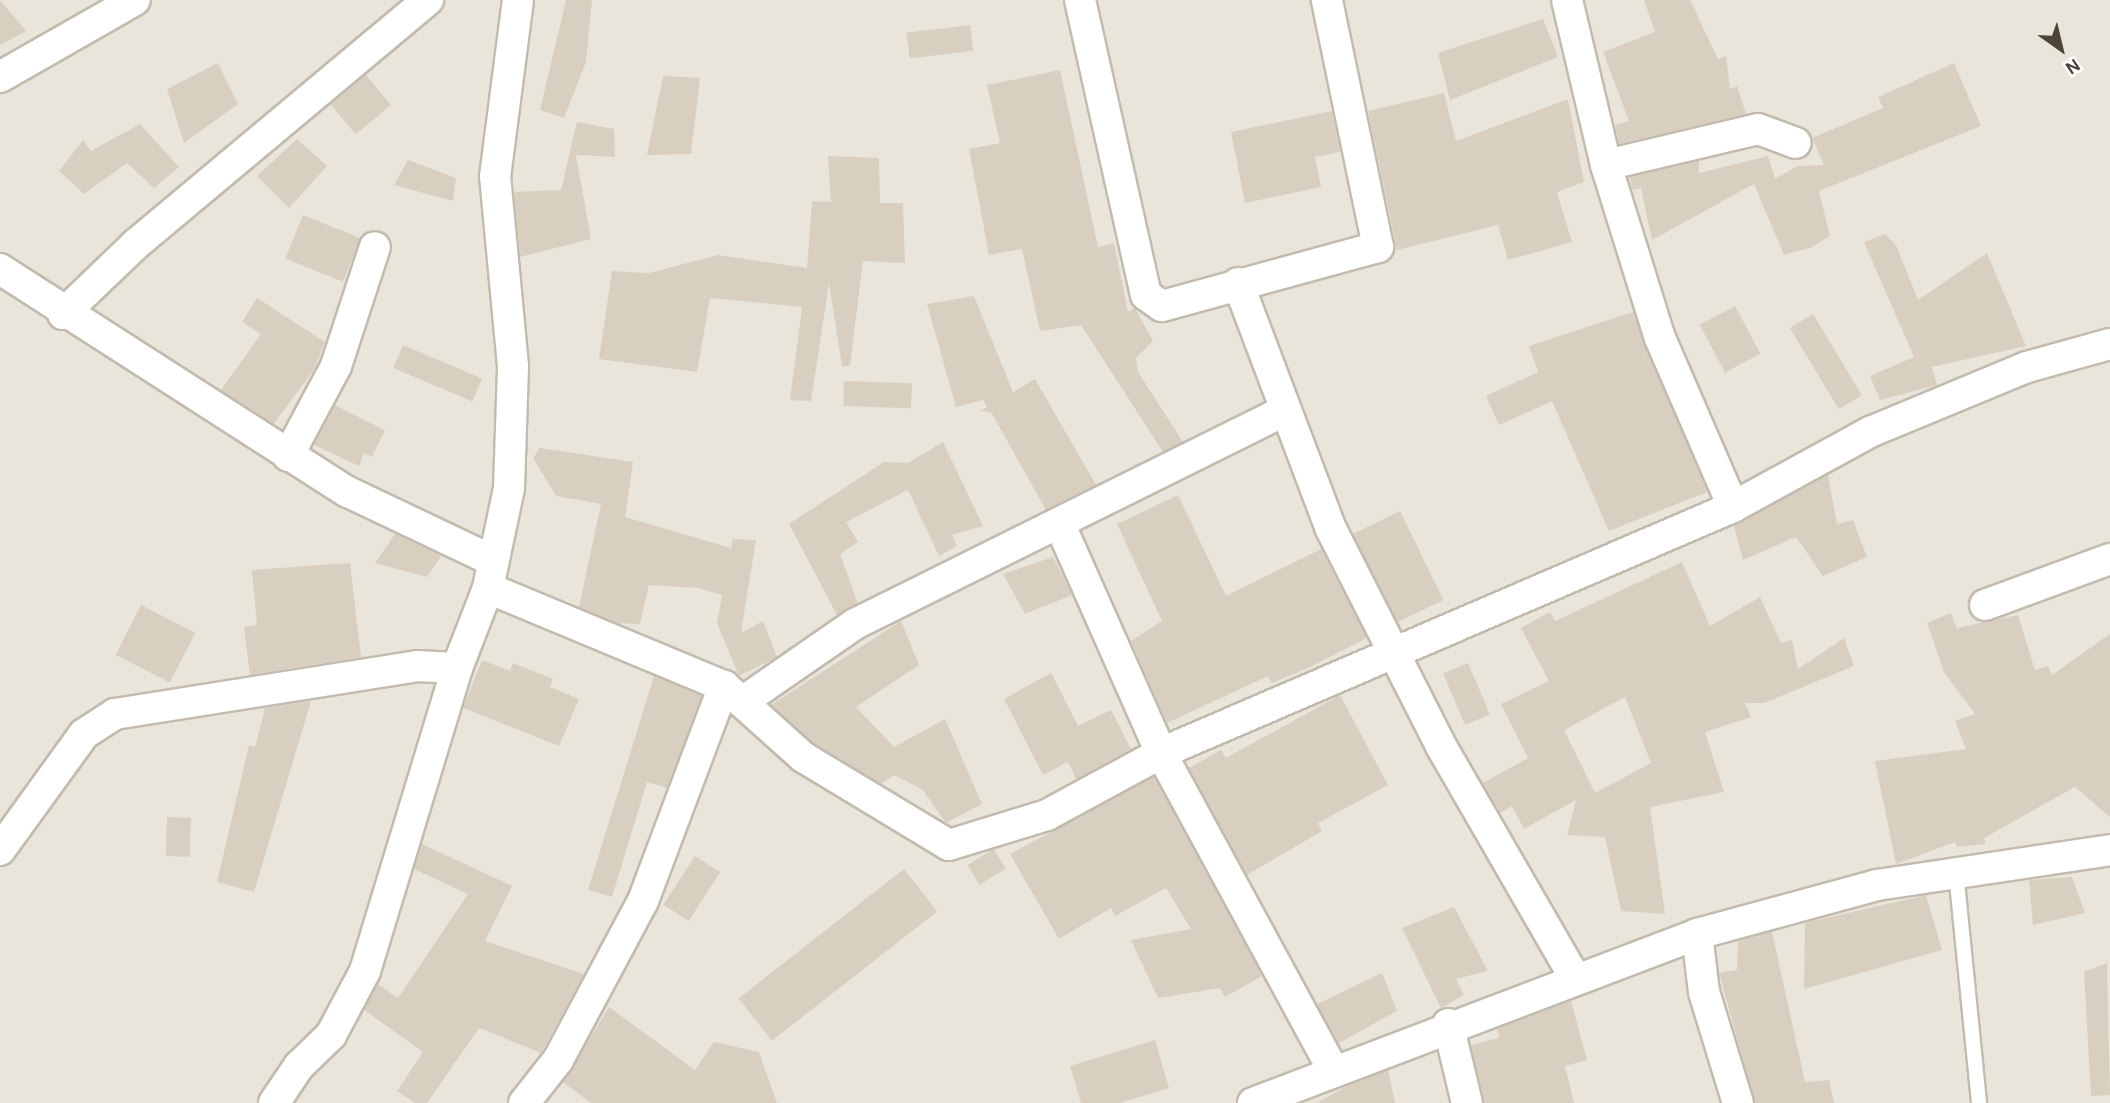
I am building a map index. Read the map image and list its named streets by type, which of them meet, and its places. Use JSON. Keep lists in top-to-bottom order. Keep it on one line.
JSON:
{"north":"bottom right"}
